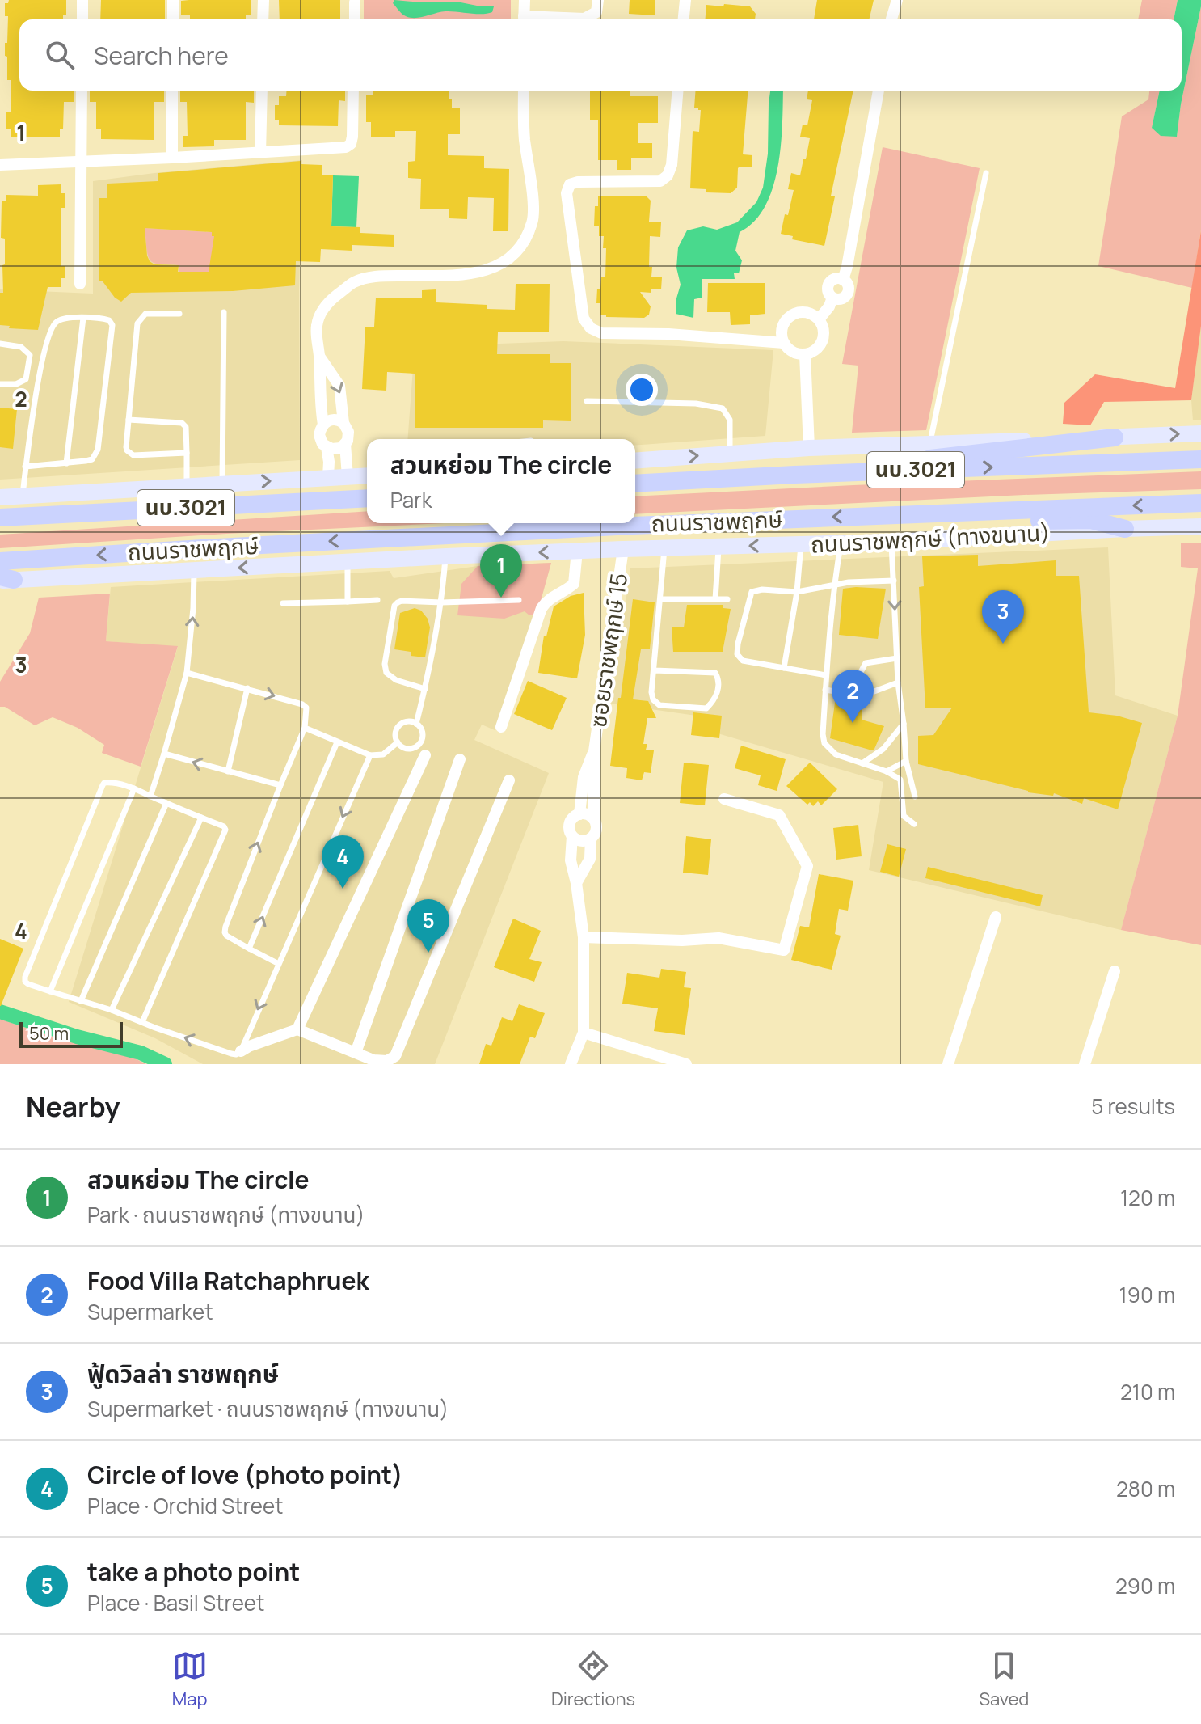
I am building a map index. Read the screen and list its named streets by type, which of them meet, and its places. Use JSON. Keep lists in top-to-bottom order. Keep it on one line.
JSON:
{"streets":{"main road":["นบ.3021","ถนนราชพฤกษ์","ถนนราชพฤกษ์ (ทางขนาน)"],"street":["ซอยราชพฤกษ์ 15"]},"crossings":[["ถนนราชพฤกษ์ (ทางขนาน)","ซอยราชพฤกษ์ 15"]],"scale_bar":"50 m","page":{"search":"Search here","popup":["สวนหย่อม The circle","Park"],"pins":["1","3","2","4","5"],"scale":"50 m","heading":["Nearby","5 results"],"list":[{"mark":"1","name":"สวนหย่อม The circle","note":"Park · ถนนราชพฤกษ์ (ทางขนาน)","value":"120 m"},{"mark":"2","name":"Food Villa Ratchaphruek","note":"Supermarket","value":"190 m"},{"mark":"3","name":"ฟู้ดวิลล่า ราชพฤกษ์","note":"Supermarket · ถนนราชพฤกษ์ (ทางขนาน)","value":"210 m"},{"mark":"4","name":"Circle of love (photo point)","note":"Place · Orchid Street","value":"280 m"},{"mark":"5","name":"take a photo point","note":"Place · Basil Street","value":"290 m"}],"nav":["Map","Directions","Saved"]},"grid":{"rows":["1","2","3","4"]}}
